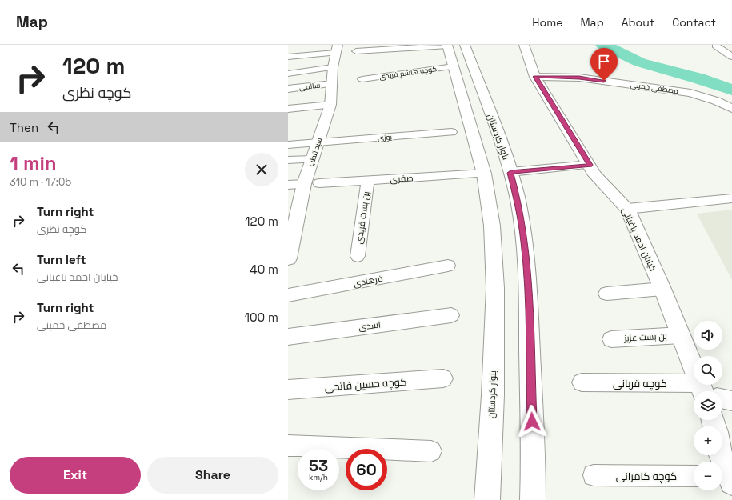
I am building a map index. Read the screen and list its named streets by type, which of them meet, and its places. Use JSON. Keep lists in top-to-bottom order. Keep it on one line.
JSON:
{"streets":{"street":["کوچه هاشم فربدی","سالمی","مصطفی خمینی","بلوار کردستان","یوزی","سید قطب","صفری","بن بست فریدی","خیابان احمد باغبانی","فرهادی","اسدی","بن بست عزیز","کوچه قربانی","کوچه حسین فاتحی","کوچه کامرانی"]},"crossings":[["کوچه هاشم فربدی","بلوار کردستان"],["سالمی","سید قطب"],["مصطفی خمینی","خیابان احمد باغبانی"],["بلوار کردستان","صفری"],["یوزی","سید قطب"],["صفری","بن بست فریدی"],["خیابان احمد باغبانی","بن بست عزیز"]],"page":{"header":"Map","nav":["Home","Map","About","Contact"],"turn":["120 m","کوچه نظری"],"then":"Then","heading":["1 min","310 m · 17:05"],"list":[{"name":"Turn right","note":"کوچه نظری","value":"120 m"},{"name":"Turn left","note":"خیابان احمد باغبانی","value":"40 m"},{"name":"Turn right","note":"مصطفی خمینی","value":"100 m"}],"map_buttons":["+","−"],"speed":"53 km/h","limit":"60","buttons":["Exit","Share"]}}
